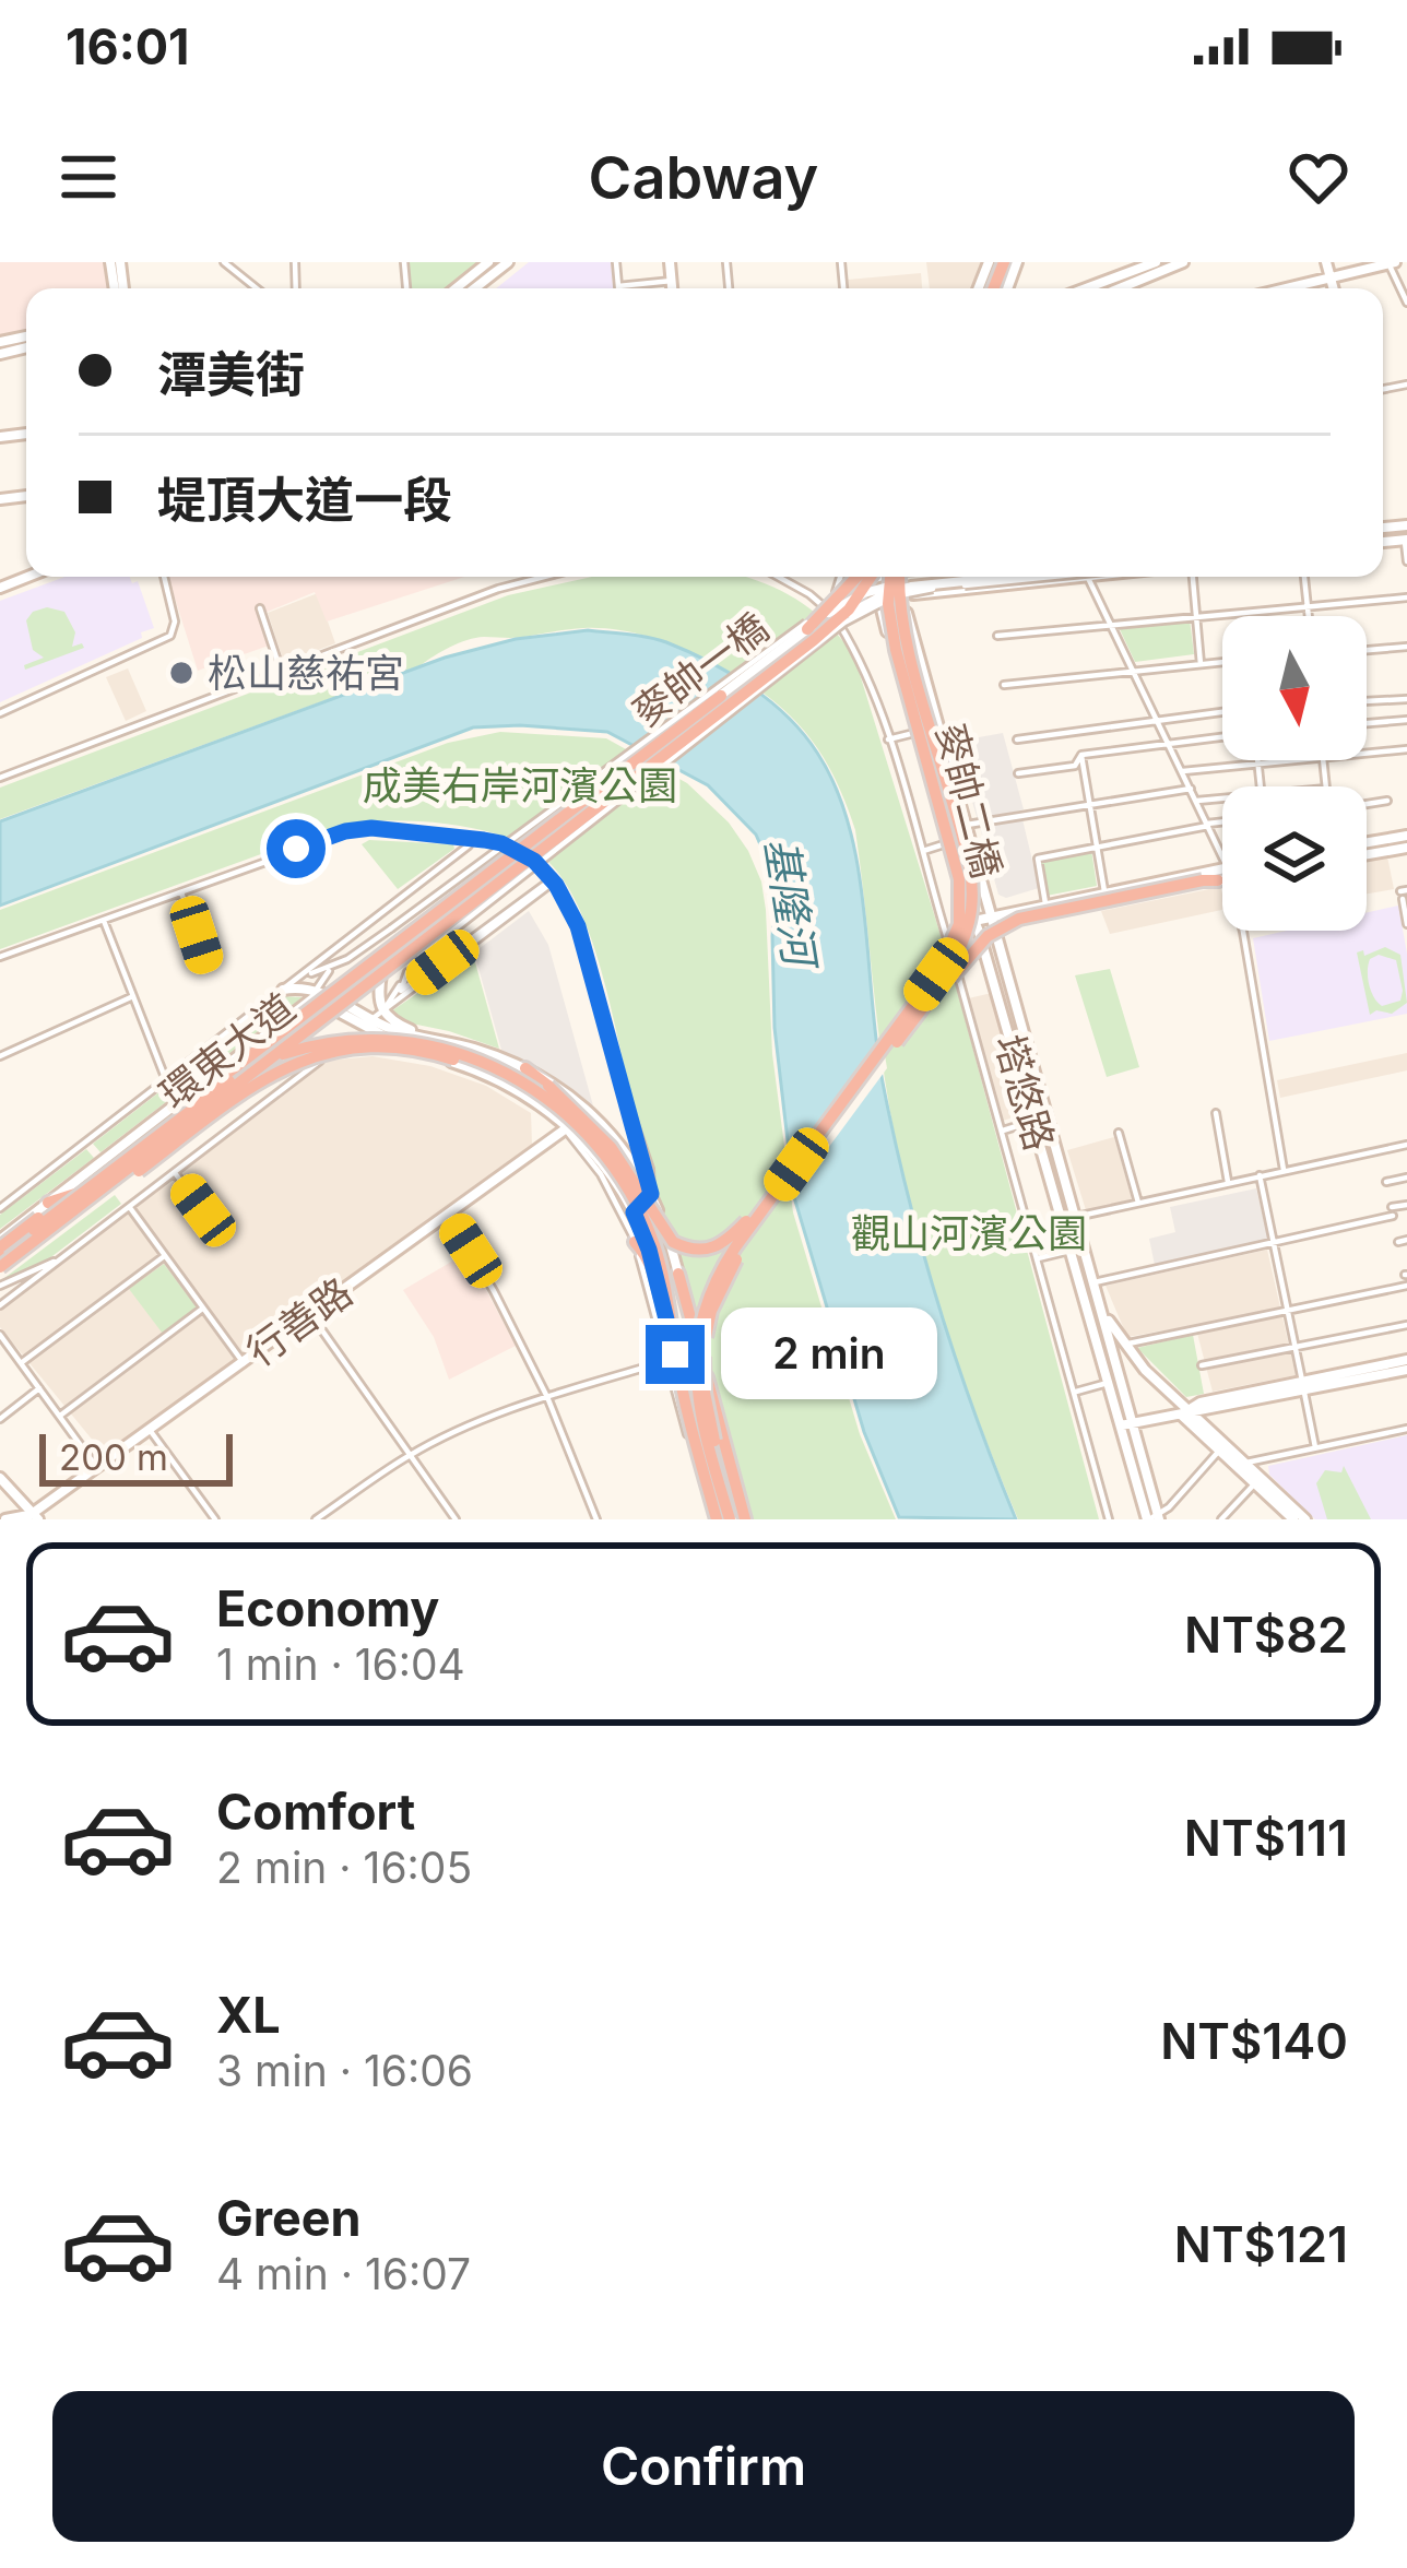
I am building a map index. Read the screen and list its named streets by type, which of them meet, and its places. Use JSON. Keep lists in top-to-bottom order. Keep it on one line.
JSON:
{"streets":{"highway":["麥帥一橋","麥帥二橋","環東大道"],"main road":["塔悠路","行善路"]},"crossings":[["麥帥一橋","環東大道"],["麥帥二橋","塔悠路"]],"water":["基隆河"],"parks":["成美右岸河濱公園","觀山河濱公園"],"places":["松山慈祐宮"],"scale_bar":"200 m","north":"bottom","page":{"status":"16:01","header":"Cabway","banner":["潭美街","堤頂大道一段"],"bubble":"2 min","scale":"200 m","list":[{"name":"Economy","note":"1 min · 16:04","value":"NT$82"},{"name":"Comfort","note":"2 min · 16:05","value":"NT$111"},{"name":"XL","note":"3 min · 16:06","value":"NT$140"},{"name":"Green","note":"4 min · 16:07","value":"NT$121"}],"buttons":"Confirm"}}
